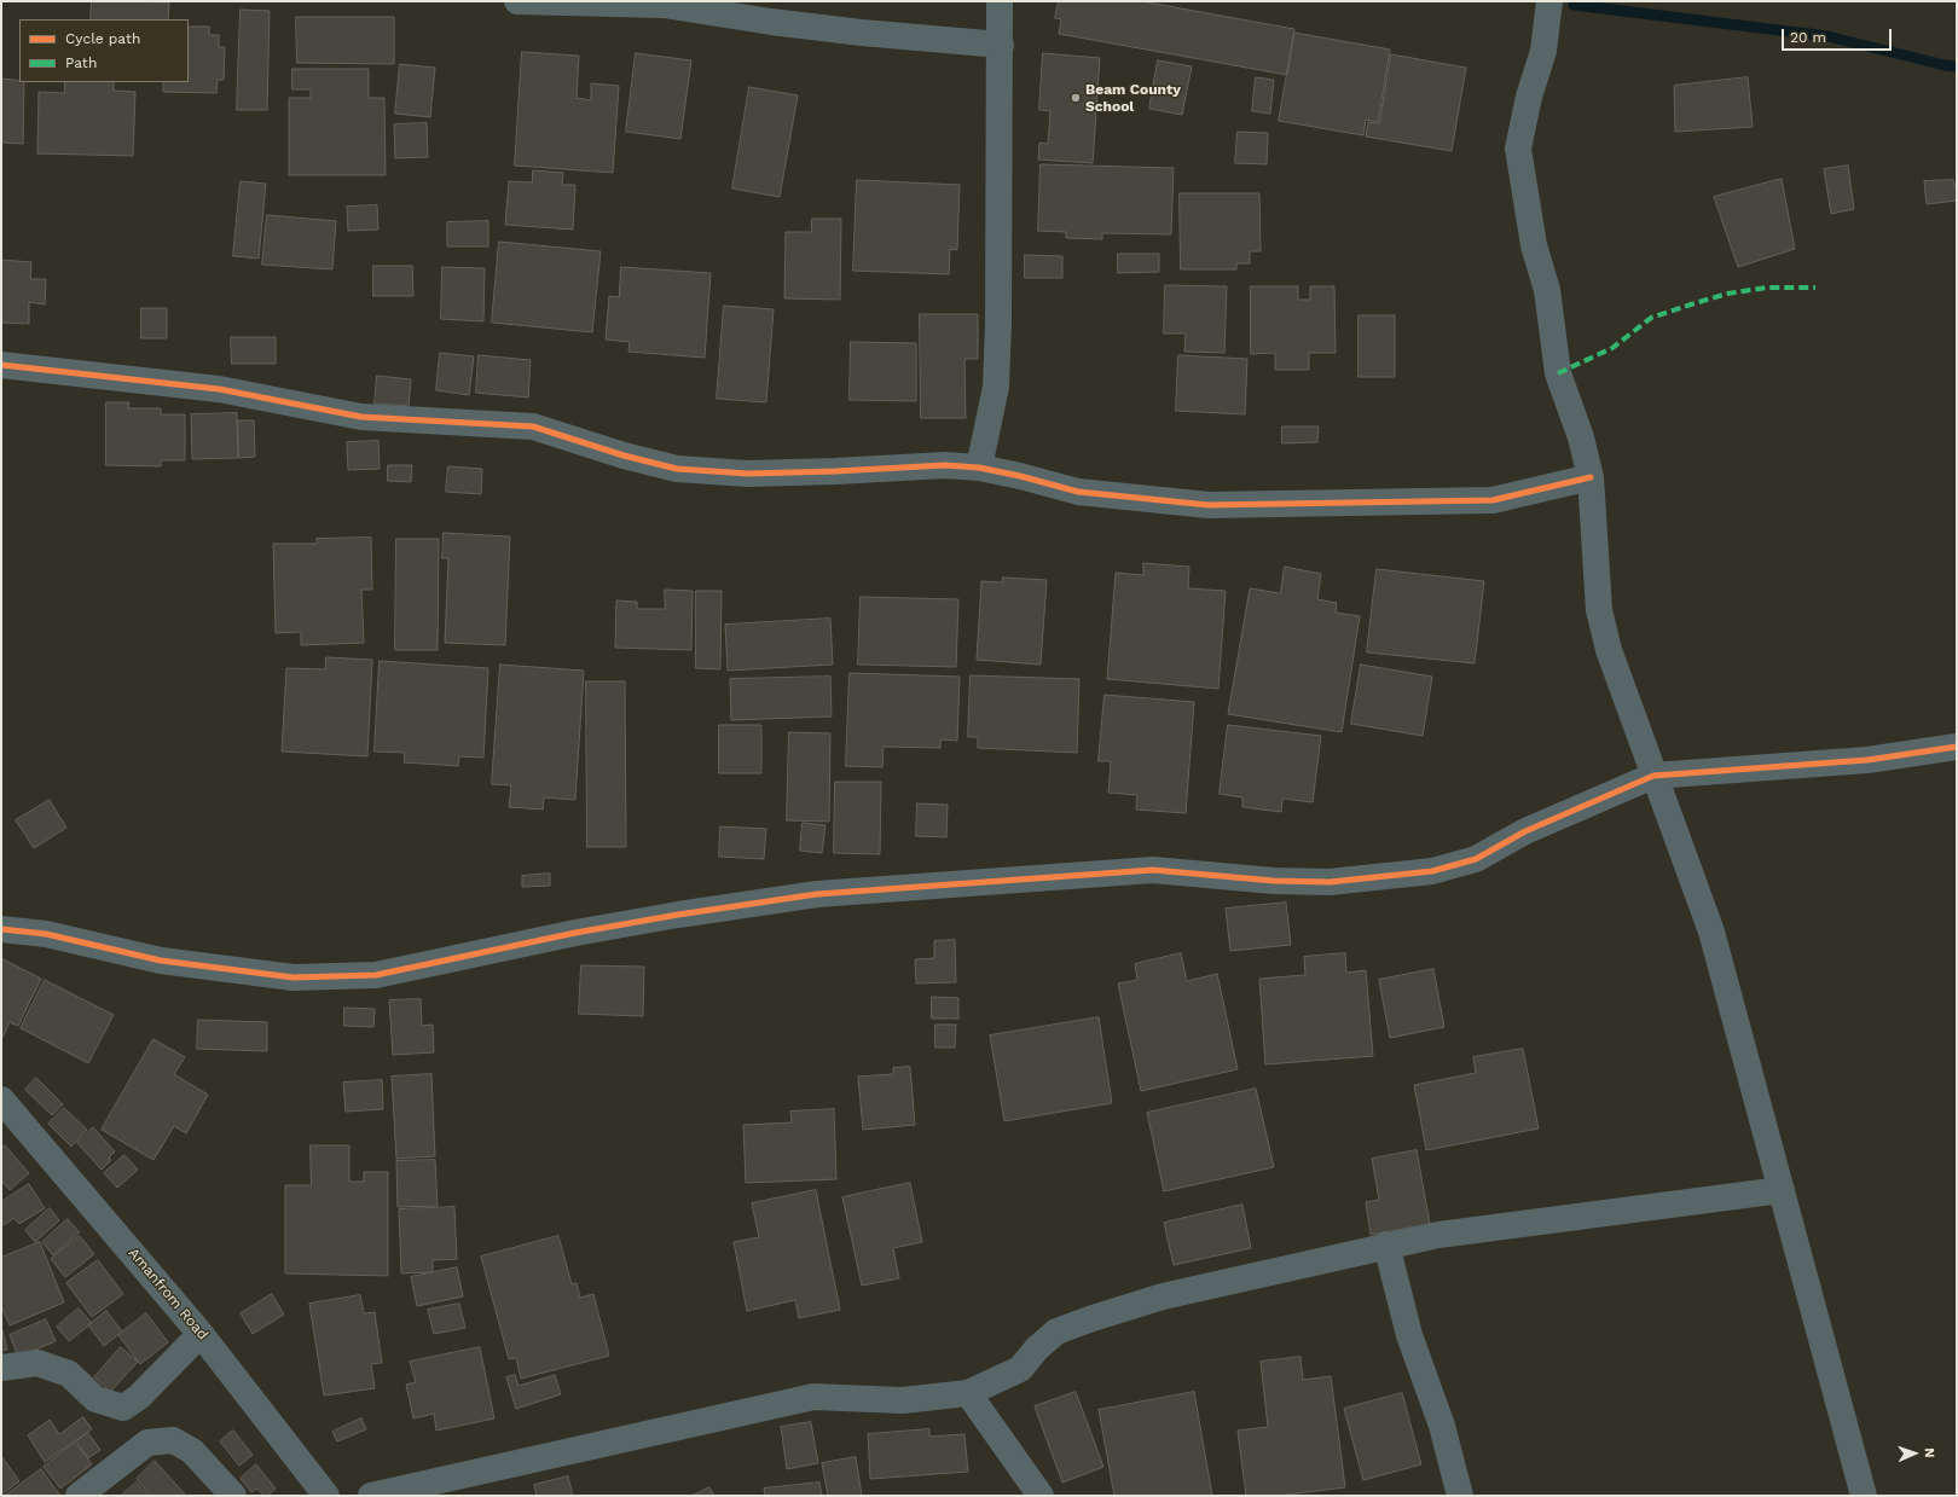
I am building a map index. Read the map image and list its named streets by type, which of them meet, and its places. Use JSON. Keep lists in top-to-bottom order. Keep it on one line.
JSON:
{"streets":{"street":["Amanfrom Road"]},"places":["Beam County School"],"legend":["Cycle path","Path"],"scale_bar":"20 m","north":"right"}
